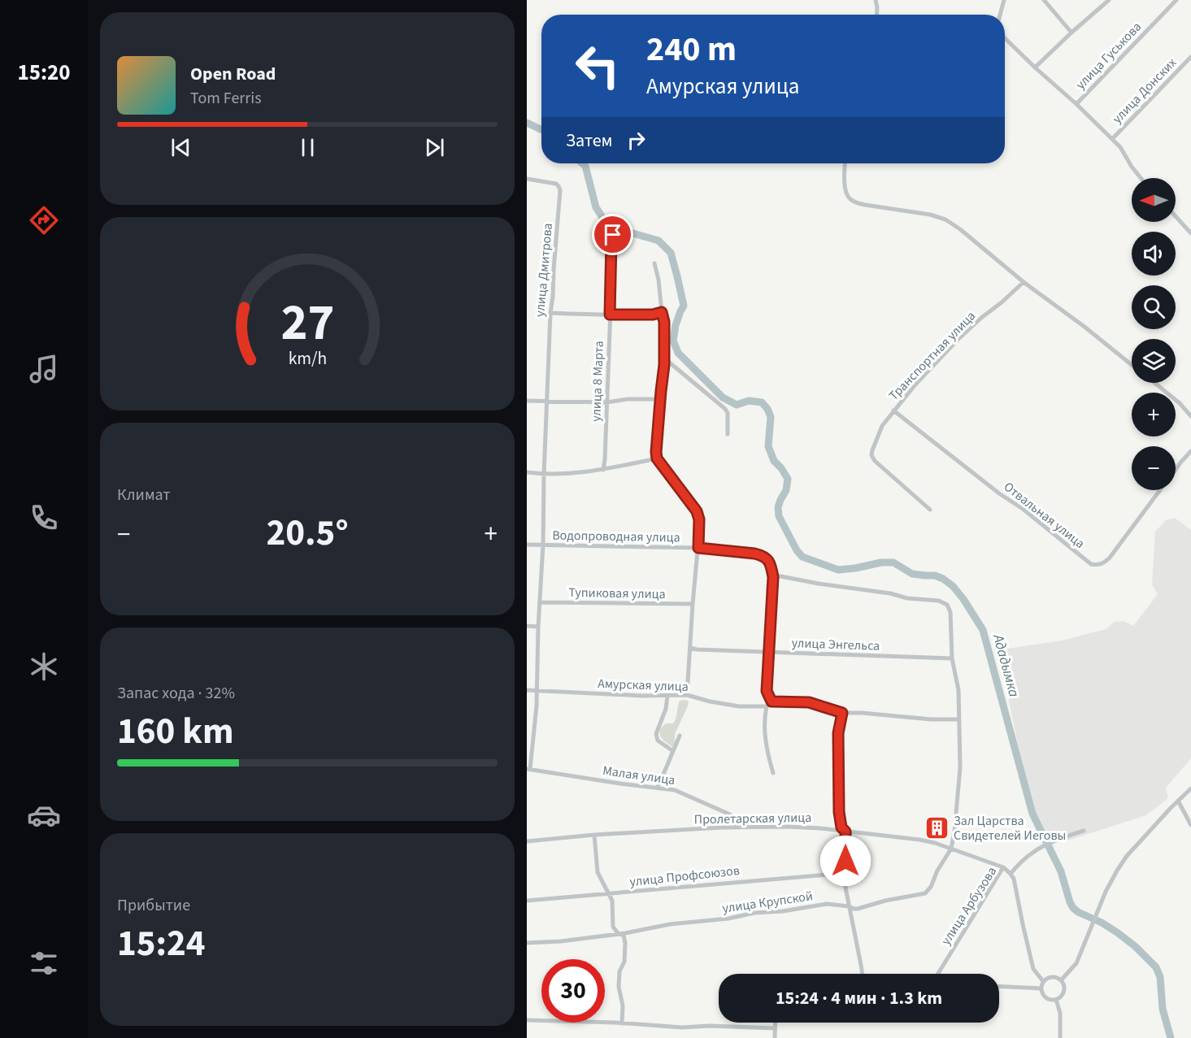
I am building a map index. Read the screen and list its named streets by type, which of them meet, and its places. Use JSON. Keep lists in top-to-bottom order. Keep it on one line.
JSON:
{"streets":{"street":["улица Гуськова","улица Донских","улица Дмитрова","Транспортная улица","улица 8 Марта","Отвальная улица","Водопроводная улица","Тупиковая улица","улица Энгельса","Амурская улица","Малая улица","Пролетарская улица","улица Профсоюзов","улица Крупской","улица Арбузова"]},"crossings":[["улица Дмитрова","Водопроводная улица"],["улица Дмитрова","Тупиковая улица"],["улица Дмитрова","Амурская улица"],["улица Дмитрова","Малая улица"],["Транспортная улица","Отвальная улица"],["Водопроводная улица","улица Крупской"],["улица Энгельса","улица Крупской"],["Малая улица","Пролетарская улица"],["Пролетарская улица","улица Крупской"],["Пролетарская улица","улица Арбузова"]],"water":["Ададымка"],"places":{"building":["Зал Царства Свидетелей Иеговы"]},"north":"left","page":{"tabs":"15:20","turn":["240 m","Амурская улица"],"song":["Open Road","Tom Ferris"],"then":"Затем","map_buttons":["+","−"],"tile":["Климат",["Запас хода · 32%","160 km"],["Прибытие","15:24"]],"heat":["−","20.5°","+"],"limit":"30","trip":"15:24 · 4 мин · 1.3 km","gauge":["27","km/h"]}}
